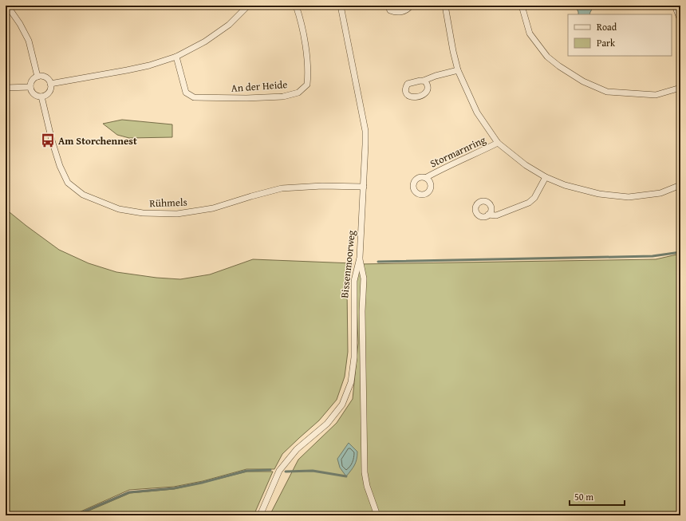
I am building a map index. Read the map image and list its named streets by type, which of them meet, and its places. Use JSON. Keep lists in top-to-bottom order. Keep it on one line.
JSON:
{"streets":{"street":["An der Heide","Stormarnring","Rühmels","Bissenmoorweg"]},"crossings":[["Rühmels","Bissenmoorweg"]],"places":{"bus stop":["Am Storchennest"]},"legend":["Road","Park"],"scale_bar":"50 m"}
